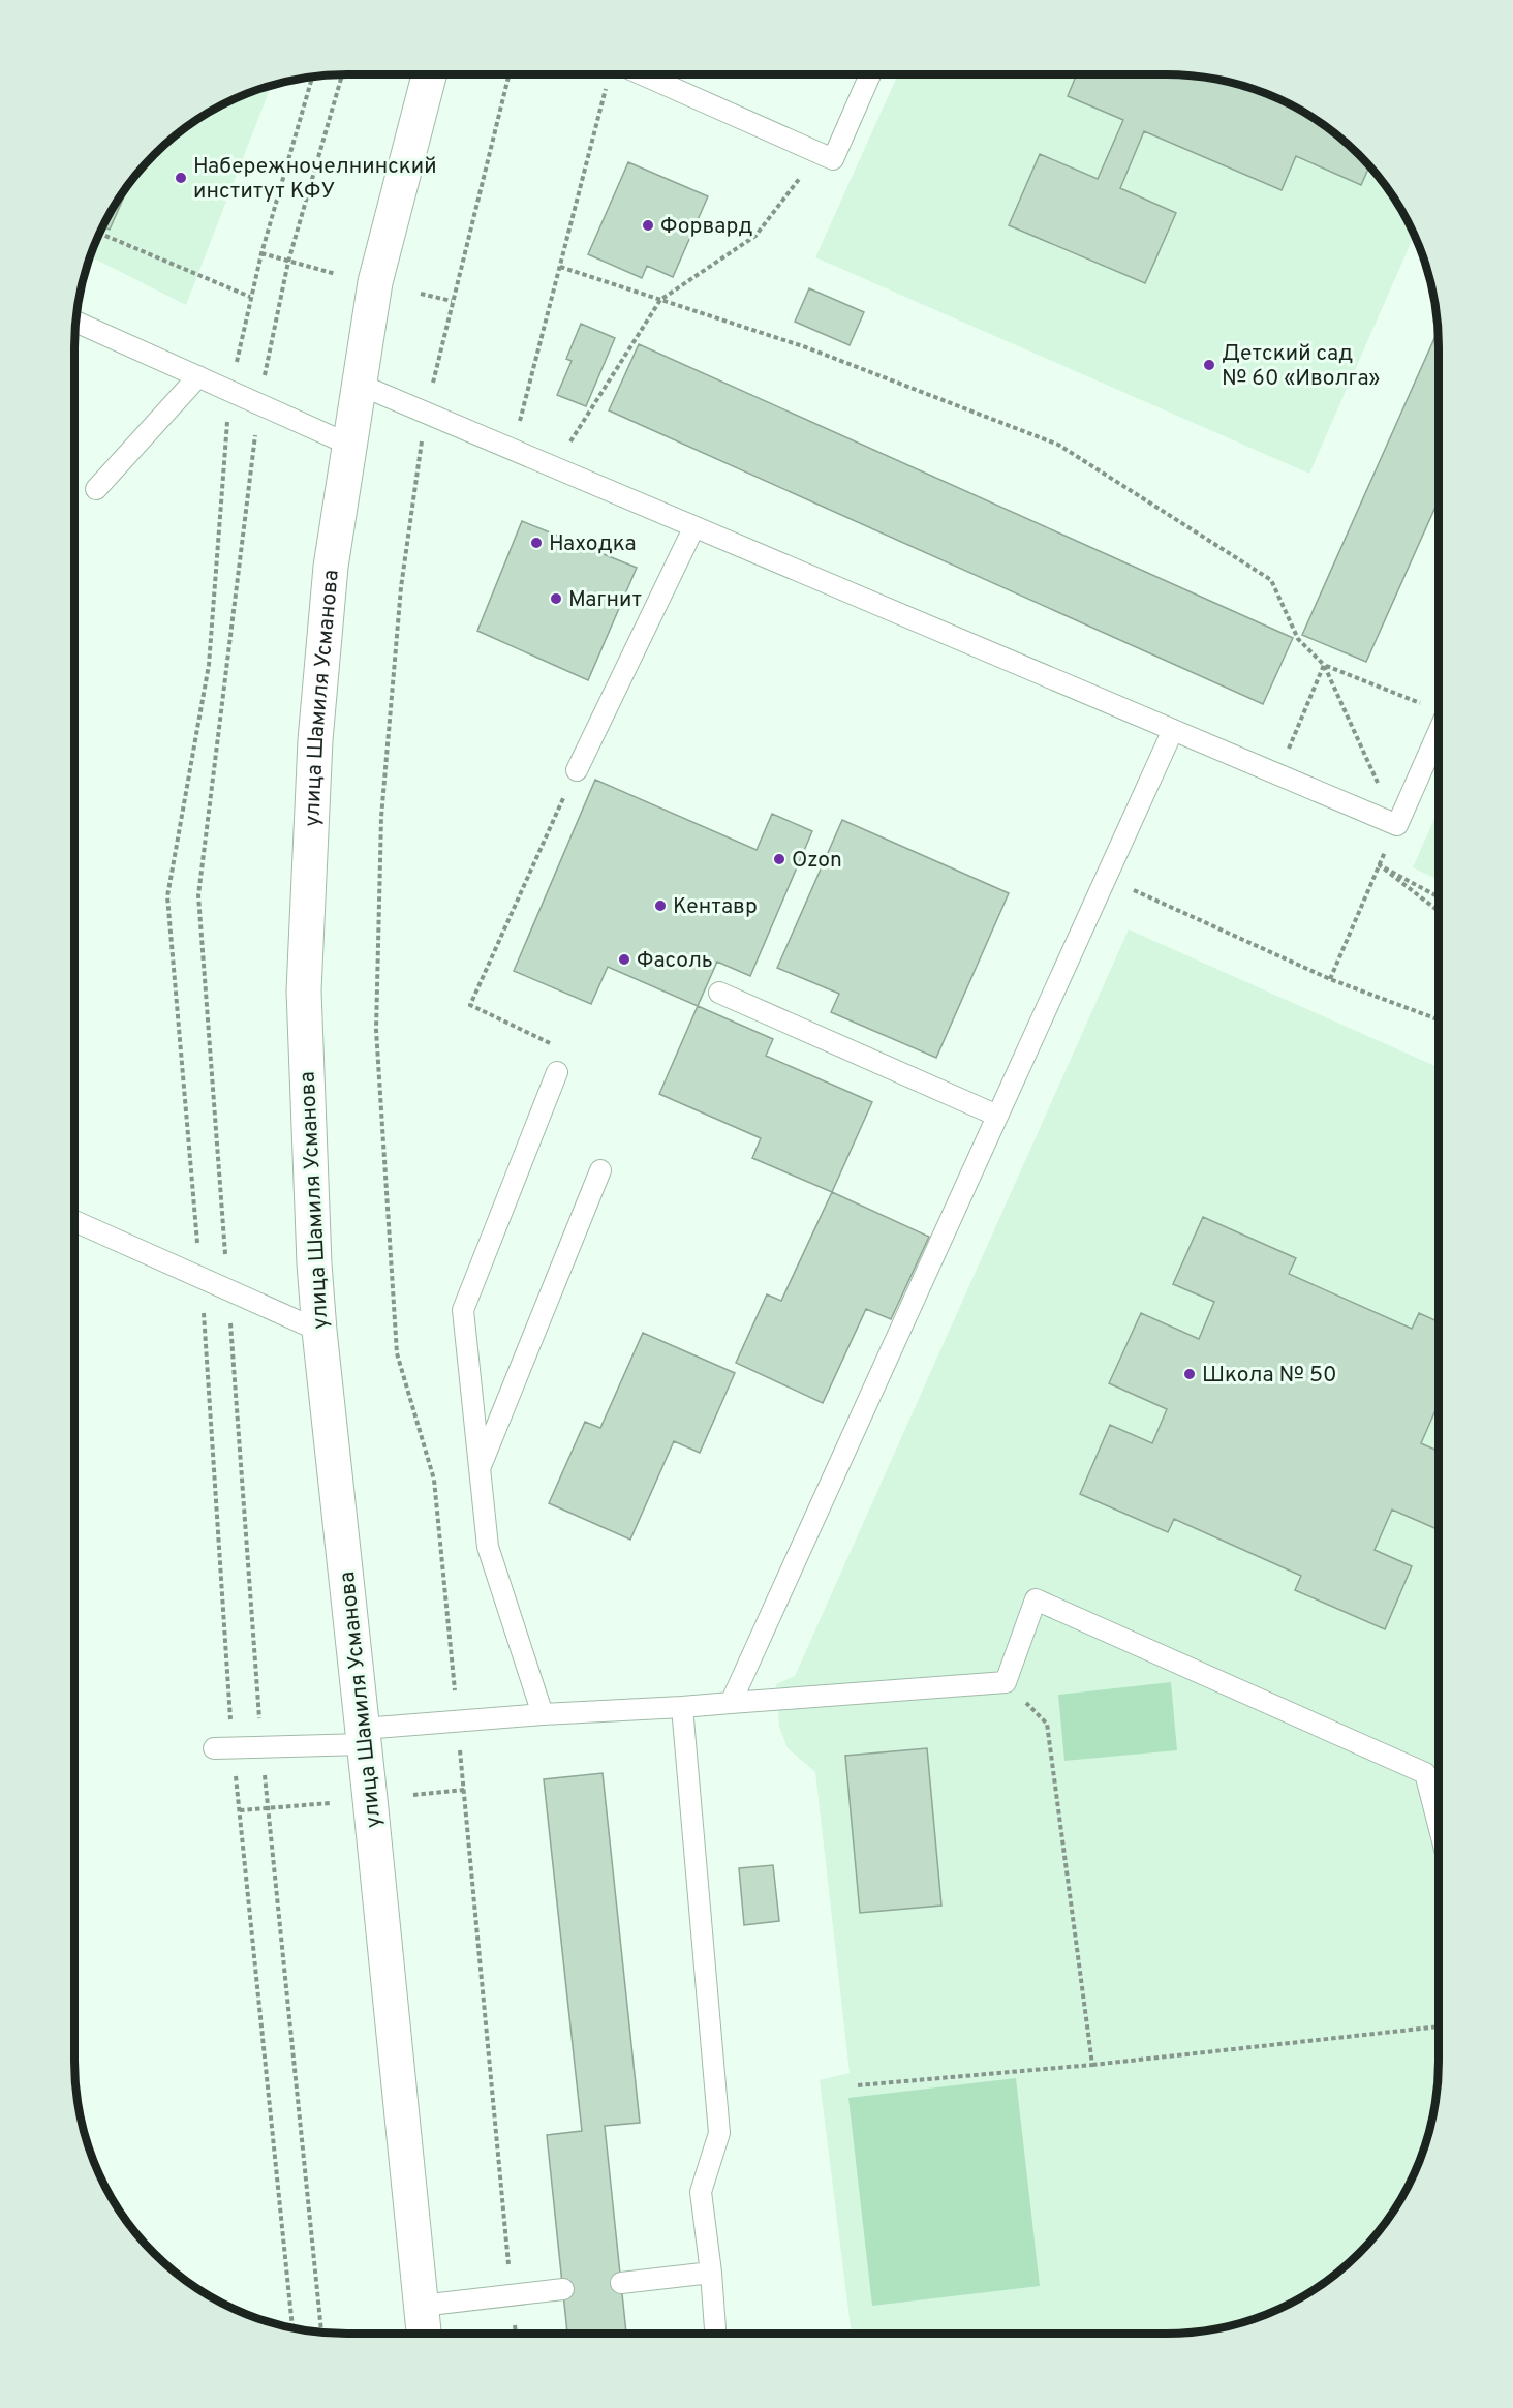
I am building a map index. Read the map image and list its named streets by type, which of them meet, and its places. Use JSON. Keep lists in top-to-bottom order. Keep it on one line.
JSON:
{"streets":{"street":["улица Шамиля Усманова"]},"places":["Набережночелнинский институт КФУ","Форвард","Детский сад № 60 «Иволга»","Находка","Магнит","Ozon","Кентавр","Фасоль","Школа № 50"]}
